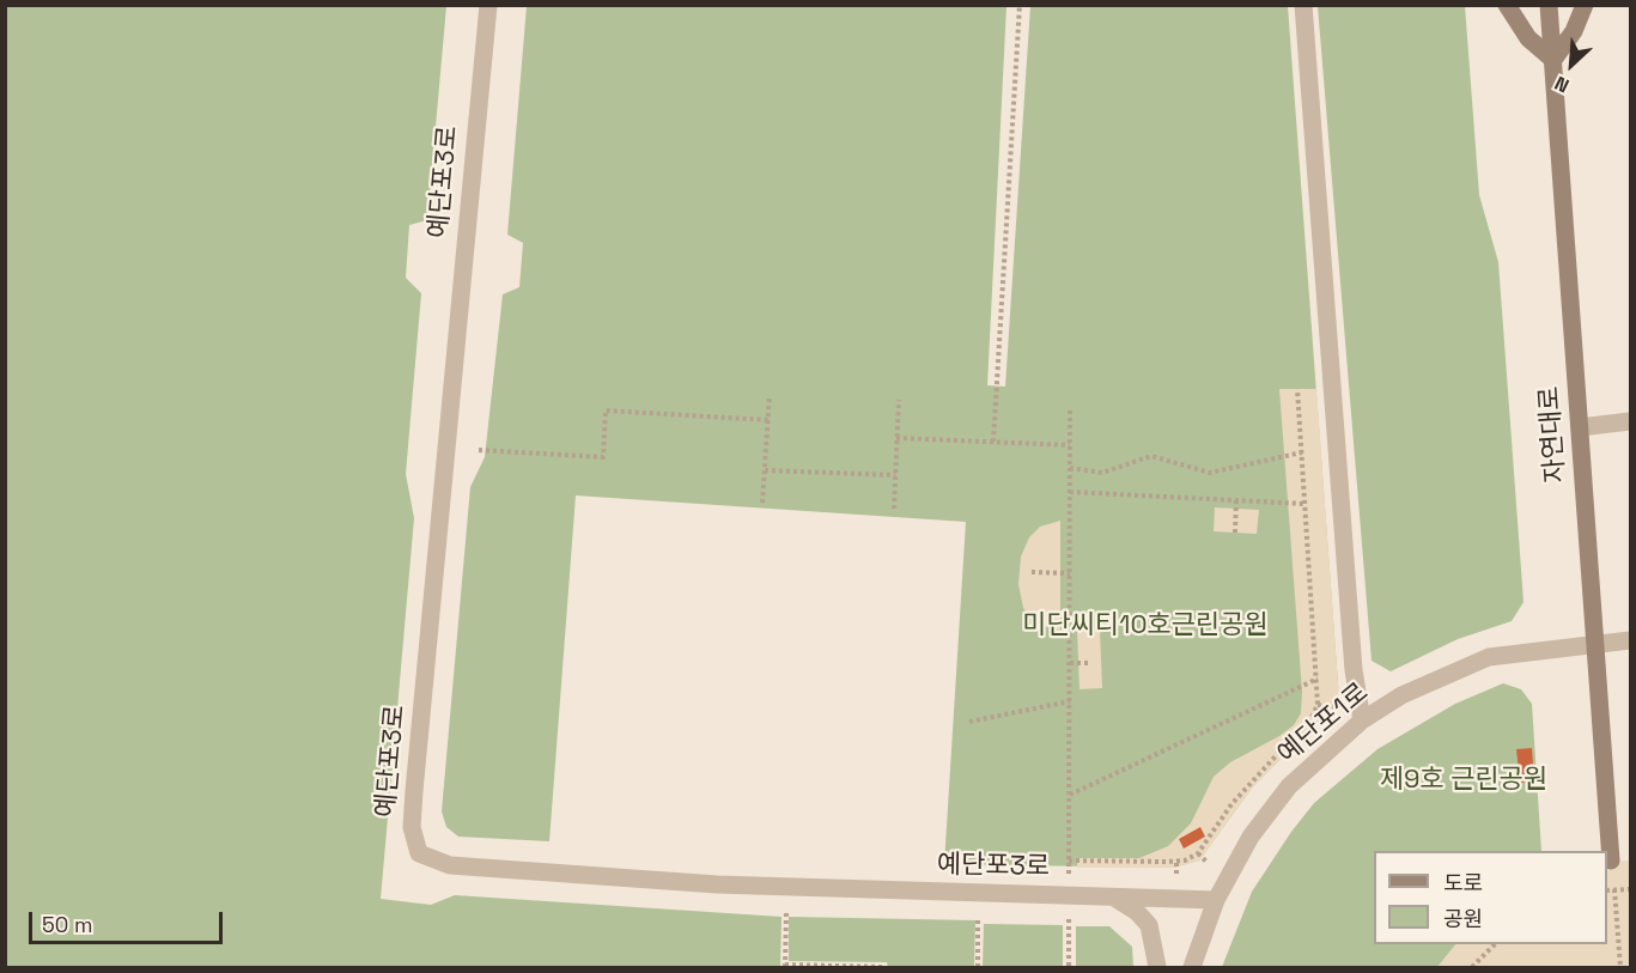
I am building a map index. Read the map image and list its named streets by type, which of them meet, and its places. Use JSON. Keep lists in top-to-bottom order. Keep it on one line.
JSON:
{"streets":{"main road":["자연대로"],"street":["예단포3로","예단포1로"]},"crossings":[["예단포3로","예단포1로"],["자연대로","예단포1로"]],"parks":["미단씨티10호근린공원","제9호 근린공원"],"legend":["도로","공원"],"scale_bar":"50 m","north":"bottom left"}
